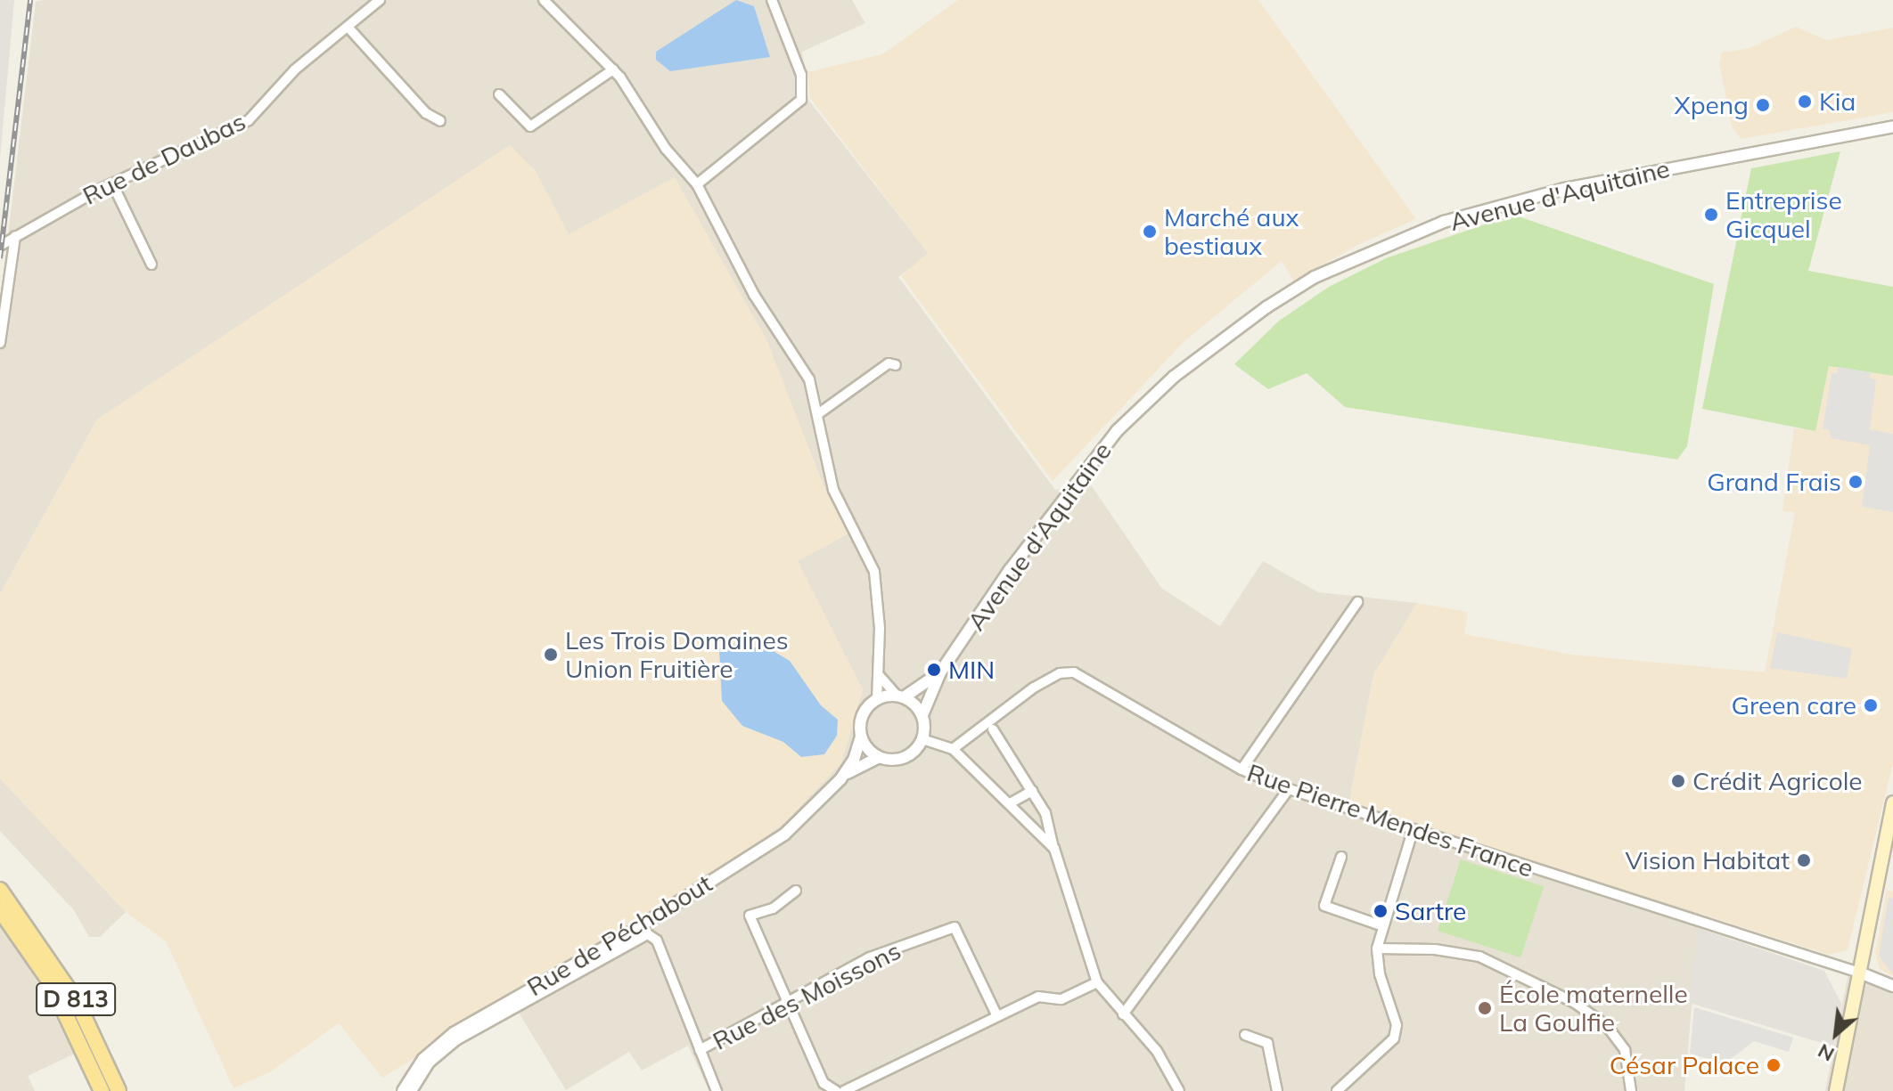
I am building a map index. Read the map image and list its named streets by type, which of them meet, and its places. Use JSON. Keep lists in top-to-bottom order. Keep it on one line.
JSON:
{"streets":{"main road":["D 813"],"street":["Rue de Daubas","Avenue d'Aquitaine","Rue Pierre Mendes France","Rue de Péchabout","Rue des Moissons"]},"crossings":[["Avenue d'Aquitaine","Rue de Péchabout"]],"places":["Kia","Xpeng","Entreprise Gicquel","Marché aux bestiaux","Grand Frais","Les Trois Domaines Union Fruitière","MIN","Green care","Crédit Agricole","Vision Habitat","Sartre","École maternelle La Goulfie","César Palace"],"north":"bottom left"}
